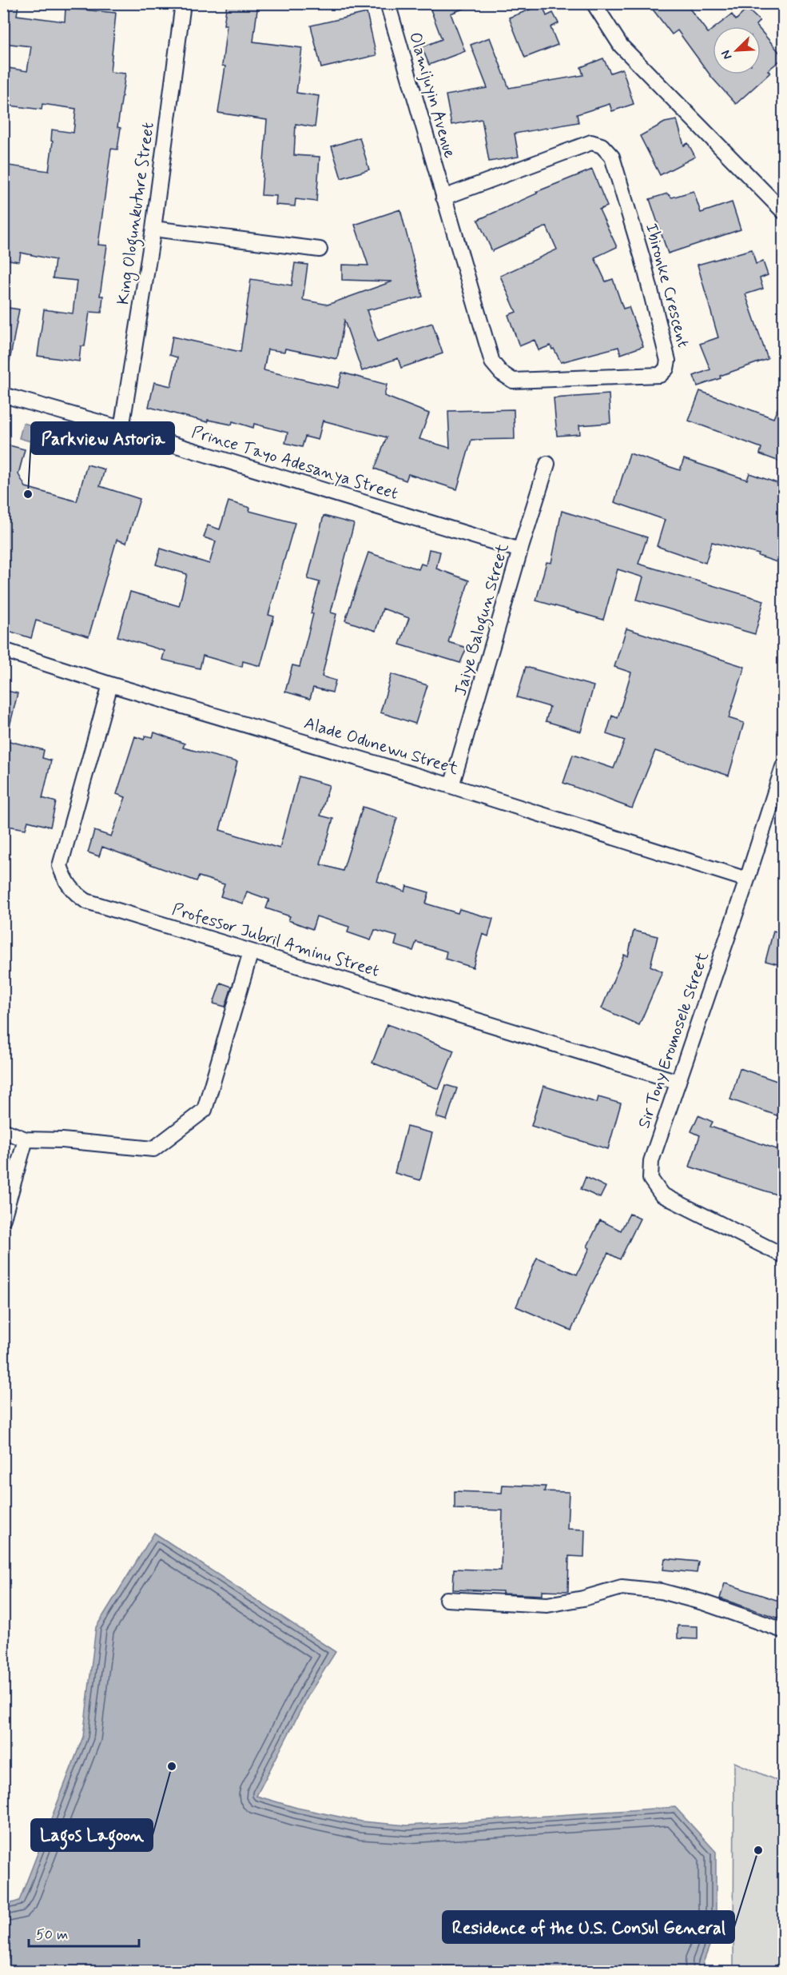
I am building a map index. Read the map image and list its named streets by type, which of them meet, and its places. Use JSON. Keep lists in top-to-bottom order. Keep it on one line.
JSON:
{"streets":{"street":["Olamijuyin Avenue","King Ologunkuture Street","Ibironke Crescent","Prince Tayo Adesanya Street","Jaiye Balogun Street","Alade Odunewu Street","Professor Jubril Aminu Street","Sir Tony Eromosele Street"]},"crossings":[["Olamijuyin Avenue","Ibironke Crescent"],["King Ologunkuture Street","Prince Tayo Adesanya Street"],["Prince Tayo Adesanya Street","Jaiye Balogun Street"],["Jaiye Balogun Street","Alade Odunewu Street"],["Alade Odunewu Street","Professor Jubril Aminu Street"],["Alade Odunewu Street","Sir Tony Eromosele Street"],["Professor Jubril Aminu Street","Sir Tony Eromosele Street"]],"places":["Parkview Astoria","Lagos Lagoon","Residence of the U.S. Consul General"],"scale_bar":"50 m","north":"bottom left"}
